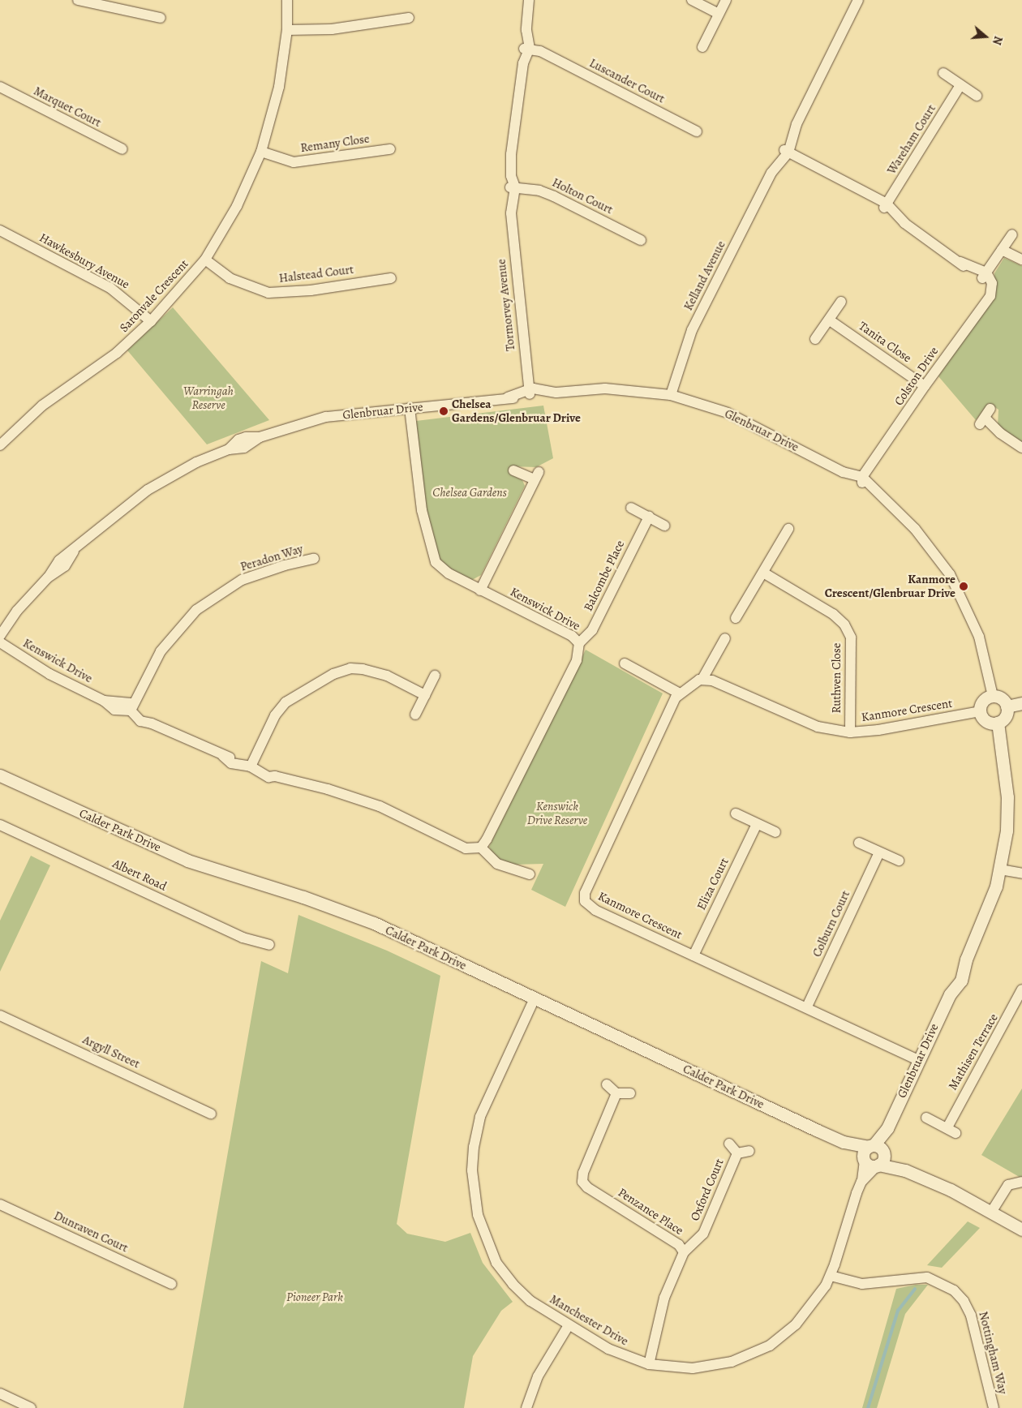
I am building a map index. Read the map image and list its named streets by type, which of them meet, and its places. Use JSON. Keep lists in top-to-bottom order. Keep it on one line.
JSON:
{"streets":{"street":["Luscander Court","Marquet Court","Wareham Court","Remany Close","Holton Court","Hawkesbury Avenue","Halstead Court","Kelland Avenue","Saronvale Crescent","Tormorvey Avenue","Tanita Close","Colston Drive","Glenbruar Drive","Peradon Way","Balcombe Place","Kenswick Drive","Ruthven Close","Kanmore Crescent","Calder Park Drive","Albert Road","Eliza Court","Colburn Court","Argyll Street","Mathisen Terrace","Oxford Court","Penzance Place","Dunraven Court","Manchester Drive","Nottingham Way"]},"crossings":[["Luscander Court","Tormorvey Avenue"],["Remany Close","Saronvale Crescent"],["Holton Court","Tormorvey Avenue"],["Hawkesbury Avenue","Saronvale Crescent"],["Halstead Court","Saronvale Crescent"],["Kelland Avenue","Glenbruar Drive"],["Tormorvey Avenue","Glenbruar Drive"],["Tanita Close","Colston Drive"],["Colston Drive","Glenbruar Drive"],["Glenbruar Drive","Kenswick Drive"],["Glenbruar Drive","Kanmore Crescent"],["Glenbruar Drive","Calder Park Drive"],["Glenbruar Drive","Manchester Drive"],["Peradon Way","Kenswick Drive"],["Balcombe Place","Kenswick Drive"],["Ruthven Close","Kanmore Crescent"],["Kanmore Crescent","Eliza Court"],["Kanmore Crescent","Colburn Court"],["Calder Park Drive","Manchester Drive"],["Oxford Court","Penzance Place"],["Penzance Place","Manchester Drive"],["Manchester Drive","Nottingham Way"]],"parks":["Warringah Reserve","Chelsea Gardens","Kenswick Drive Reserve","Pioneer Park"],"places":["Chelsea Gardens/Glenbruar Drive","Kanmore Crescent/Glenbruar Drive"],"north":"right"}
